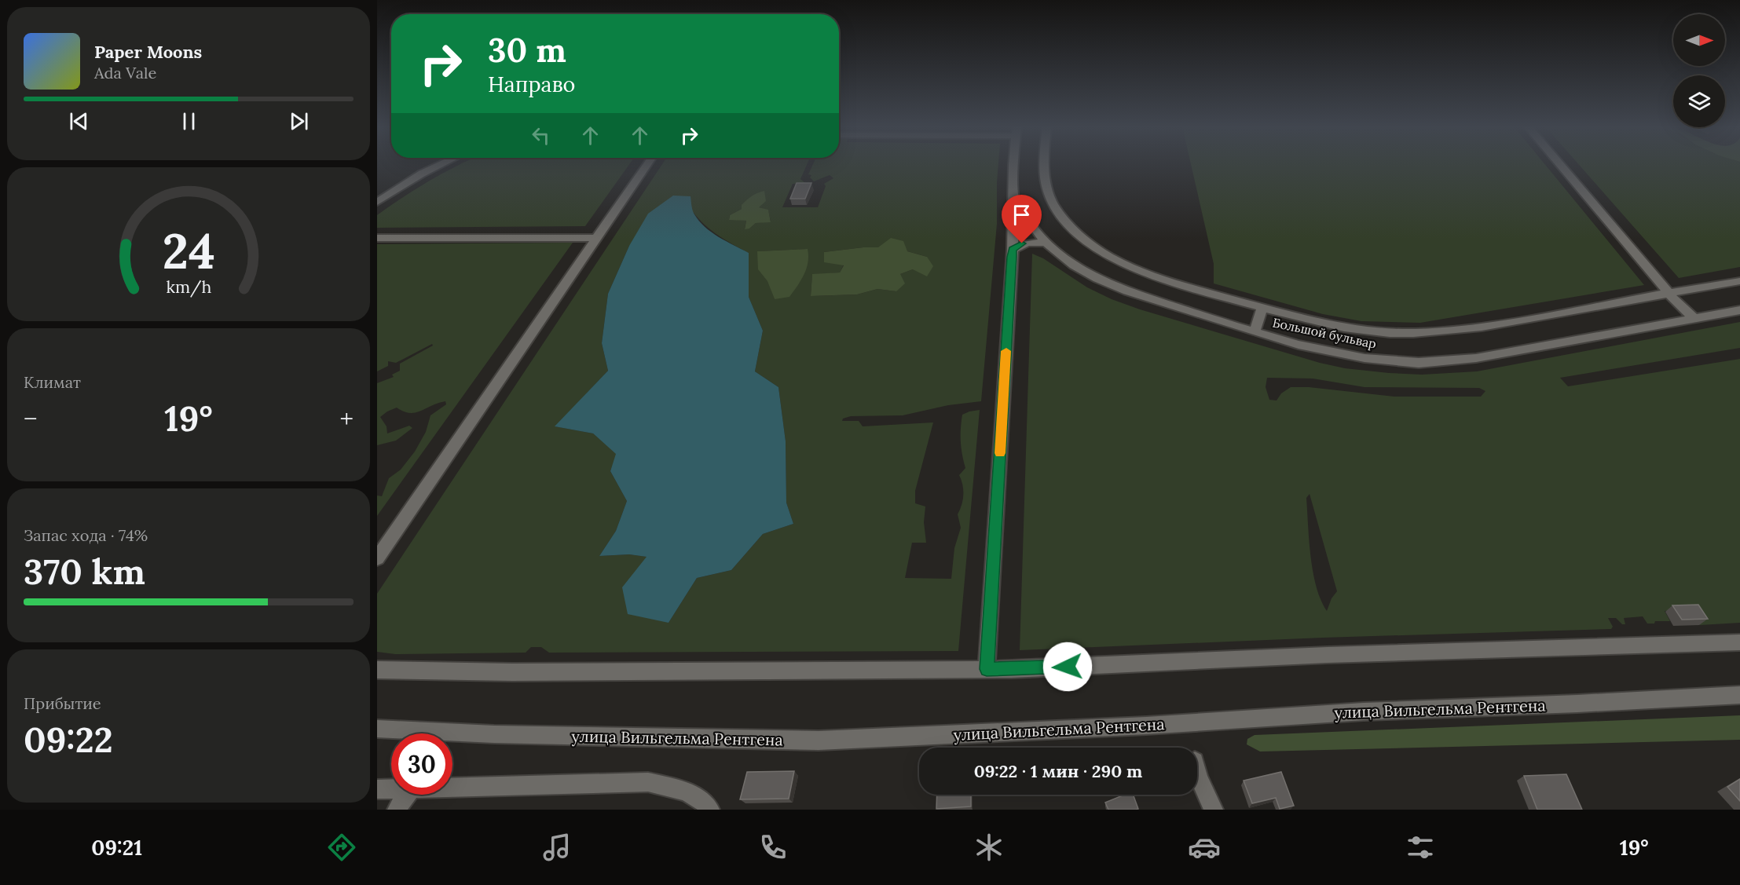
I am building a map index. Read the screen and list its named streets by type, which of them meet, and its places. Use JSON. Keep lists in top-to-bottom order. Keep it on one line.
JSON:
{"streets":{"street":["Большой бульвар","улица Вильгельма Рентгена"]},"north":"right","page":{"turn":["30 m","Направо"],"song":["Paper Moons","Ada Vale"],"tile":["Климат",["Запас хода · 74%","370 km"],["Прибытие","09:22"]],"heat":["−","19°","+"],"limit":"30","trip":"09:22 · 1 мин · 290 m","tabs":["09:21","19°"],"gauge":["24","km/h"]}}
